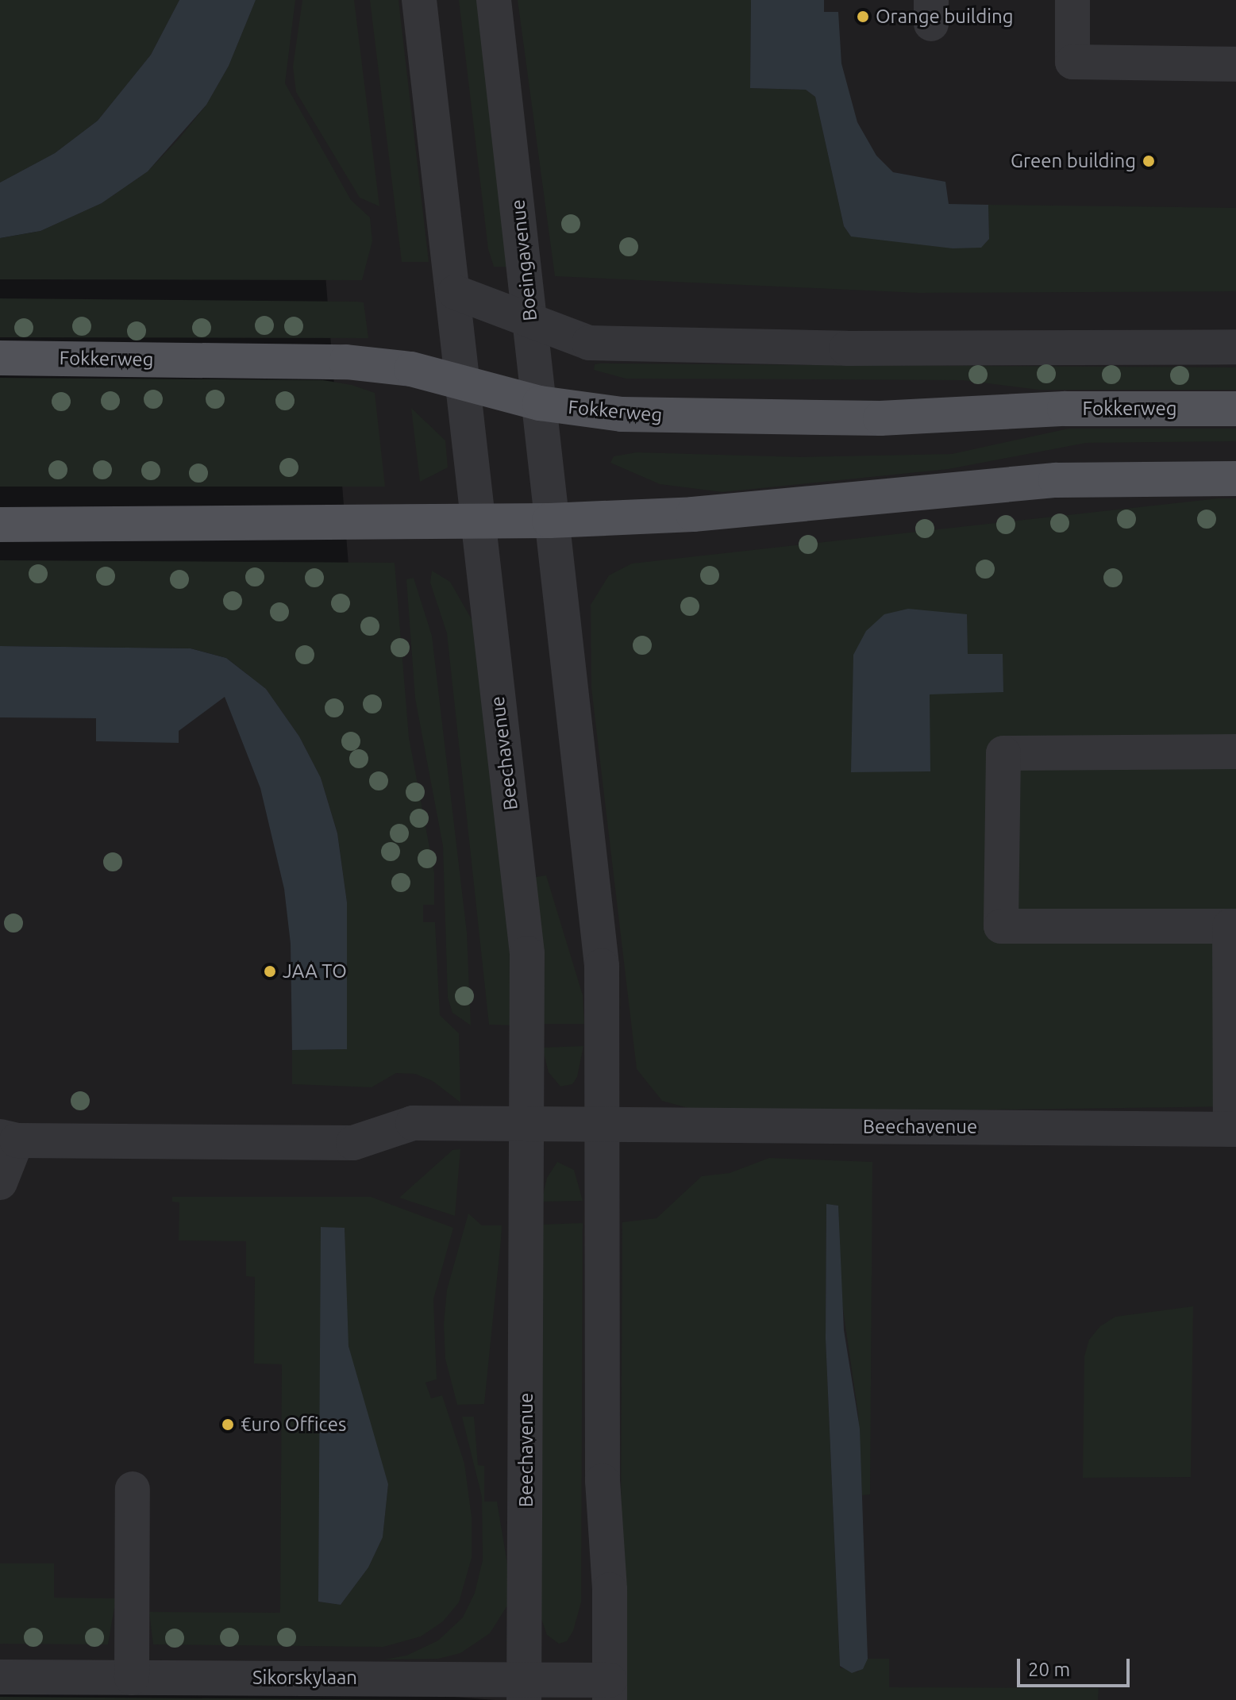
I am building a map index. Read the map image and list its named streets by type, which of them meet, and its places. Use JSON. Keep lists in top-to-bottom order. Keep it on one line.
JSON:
{"streets":{"main road":["Fokkerweg"],"street":["Boeingavenue","Beechavenue","Sikorskylaan"]},"crossings":[["Boeingavenue","Fokkerweg"],["Fokkerweg","Beechavenue"],["Beechavenue","Sikorskylaan"]],"places":["Orange building","Green building","JAA TO","€uro Offices"],"scale_bar":"20 m"}
